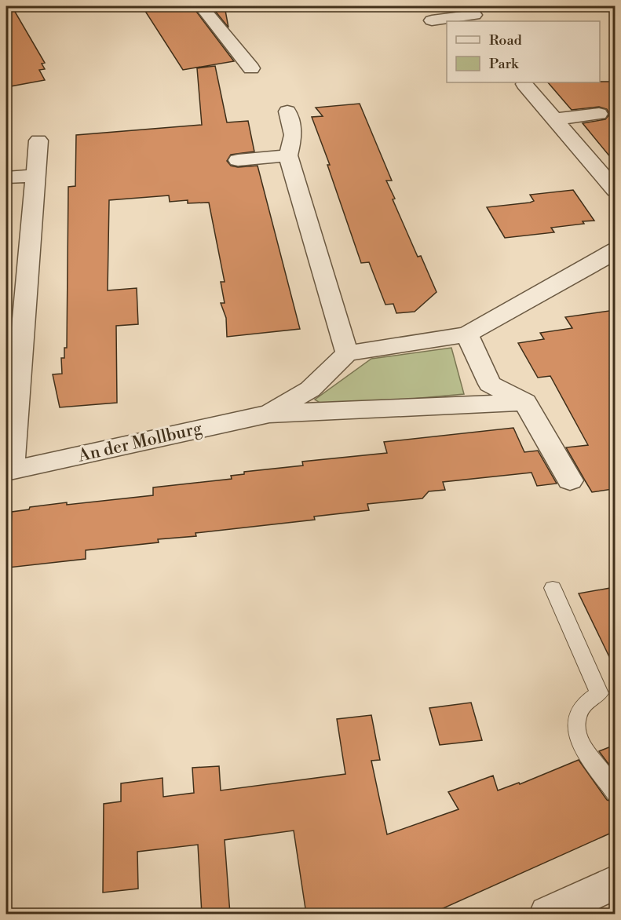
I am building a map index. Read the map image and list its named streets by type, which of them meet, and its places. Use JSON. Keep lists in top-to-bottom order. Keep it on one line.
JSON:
{"streets":{"street":["An der Mollburg"]},"legend":["Road","Park"]}
